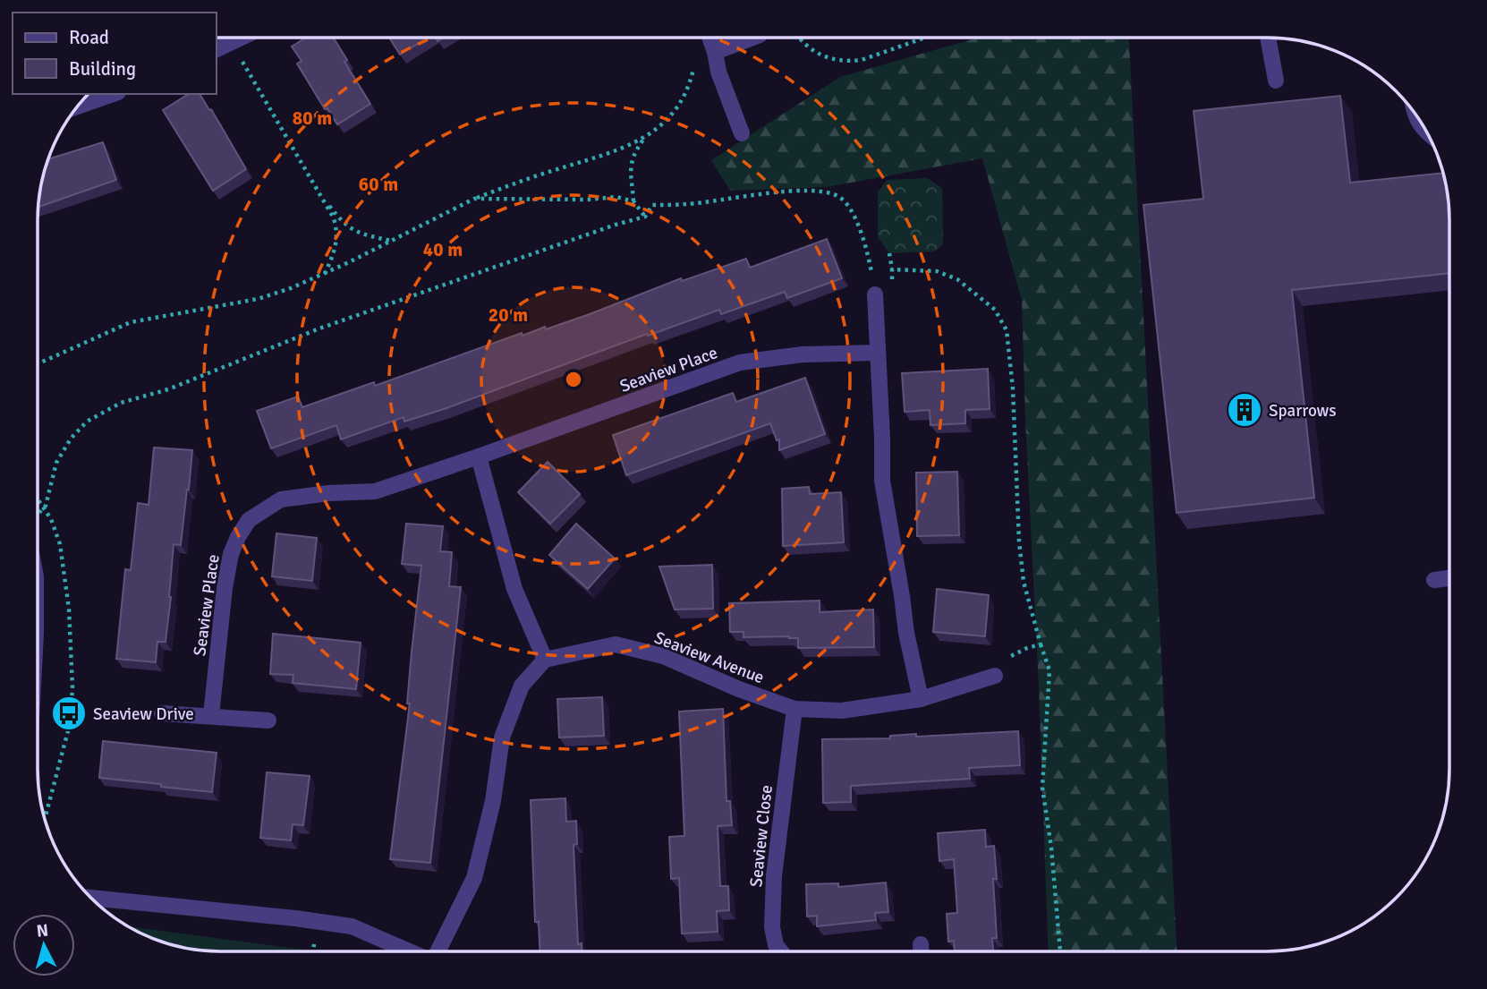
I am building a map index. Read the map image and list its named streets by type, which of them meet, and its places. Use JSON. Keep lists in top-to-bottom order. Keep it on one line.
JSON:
{"streets":{"street":["Seaview Place","Seaview Avenue","Seaview Close"]},"crossings":[["Seaview Avenue","Seaview Close"]],"places":{"building":["Sparrows"],"bus stop":["Seaview Drive"]},"legend":["Road","Building"],"north":"top","rings":["80 m","60 m","40 m","20 m"]}
